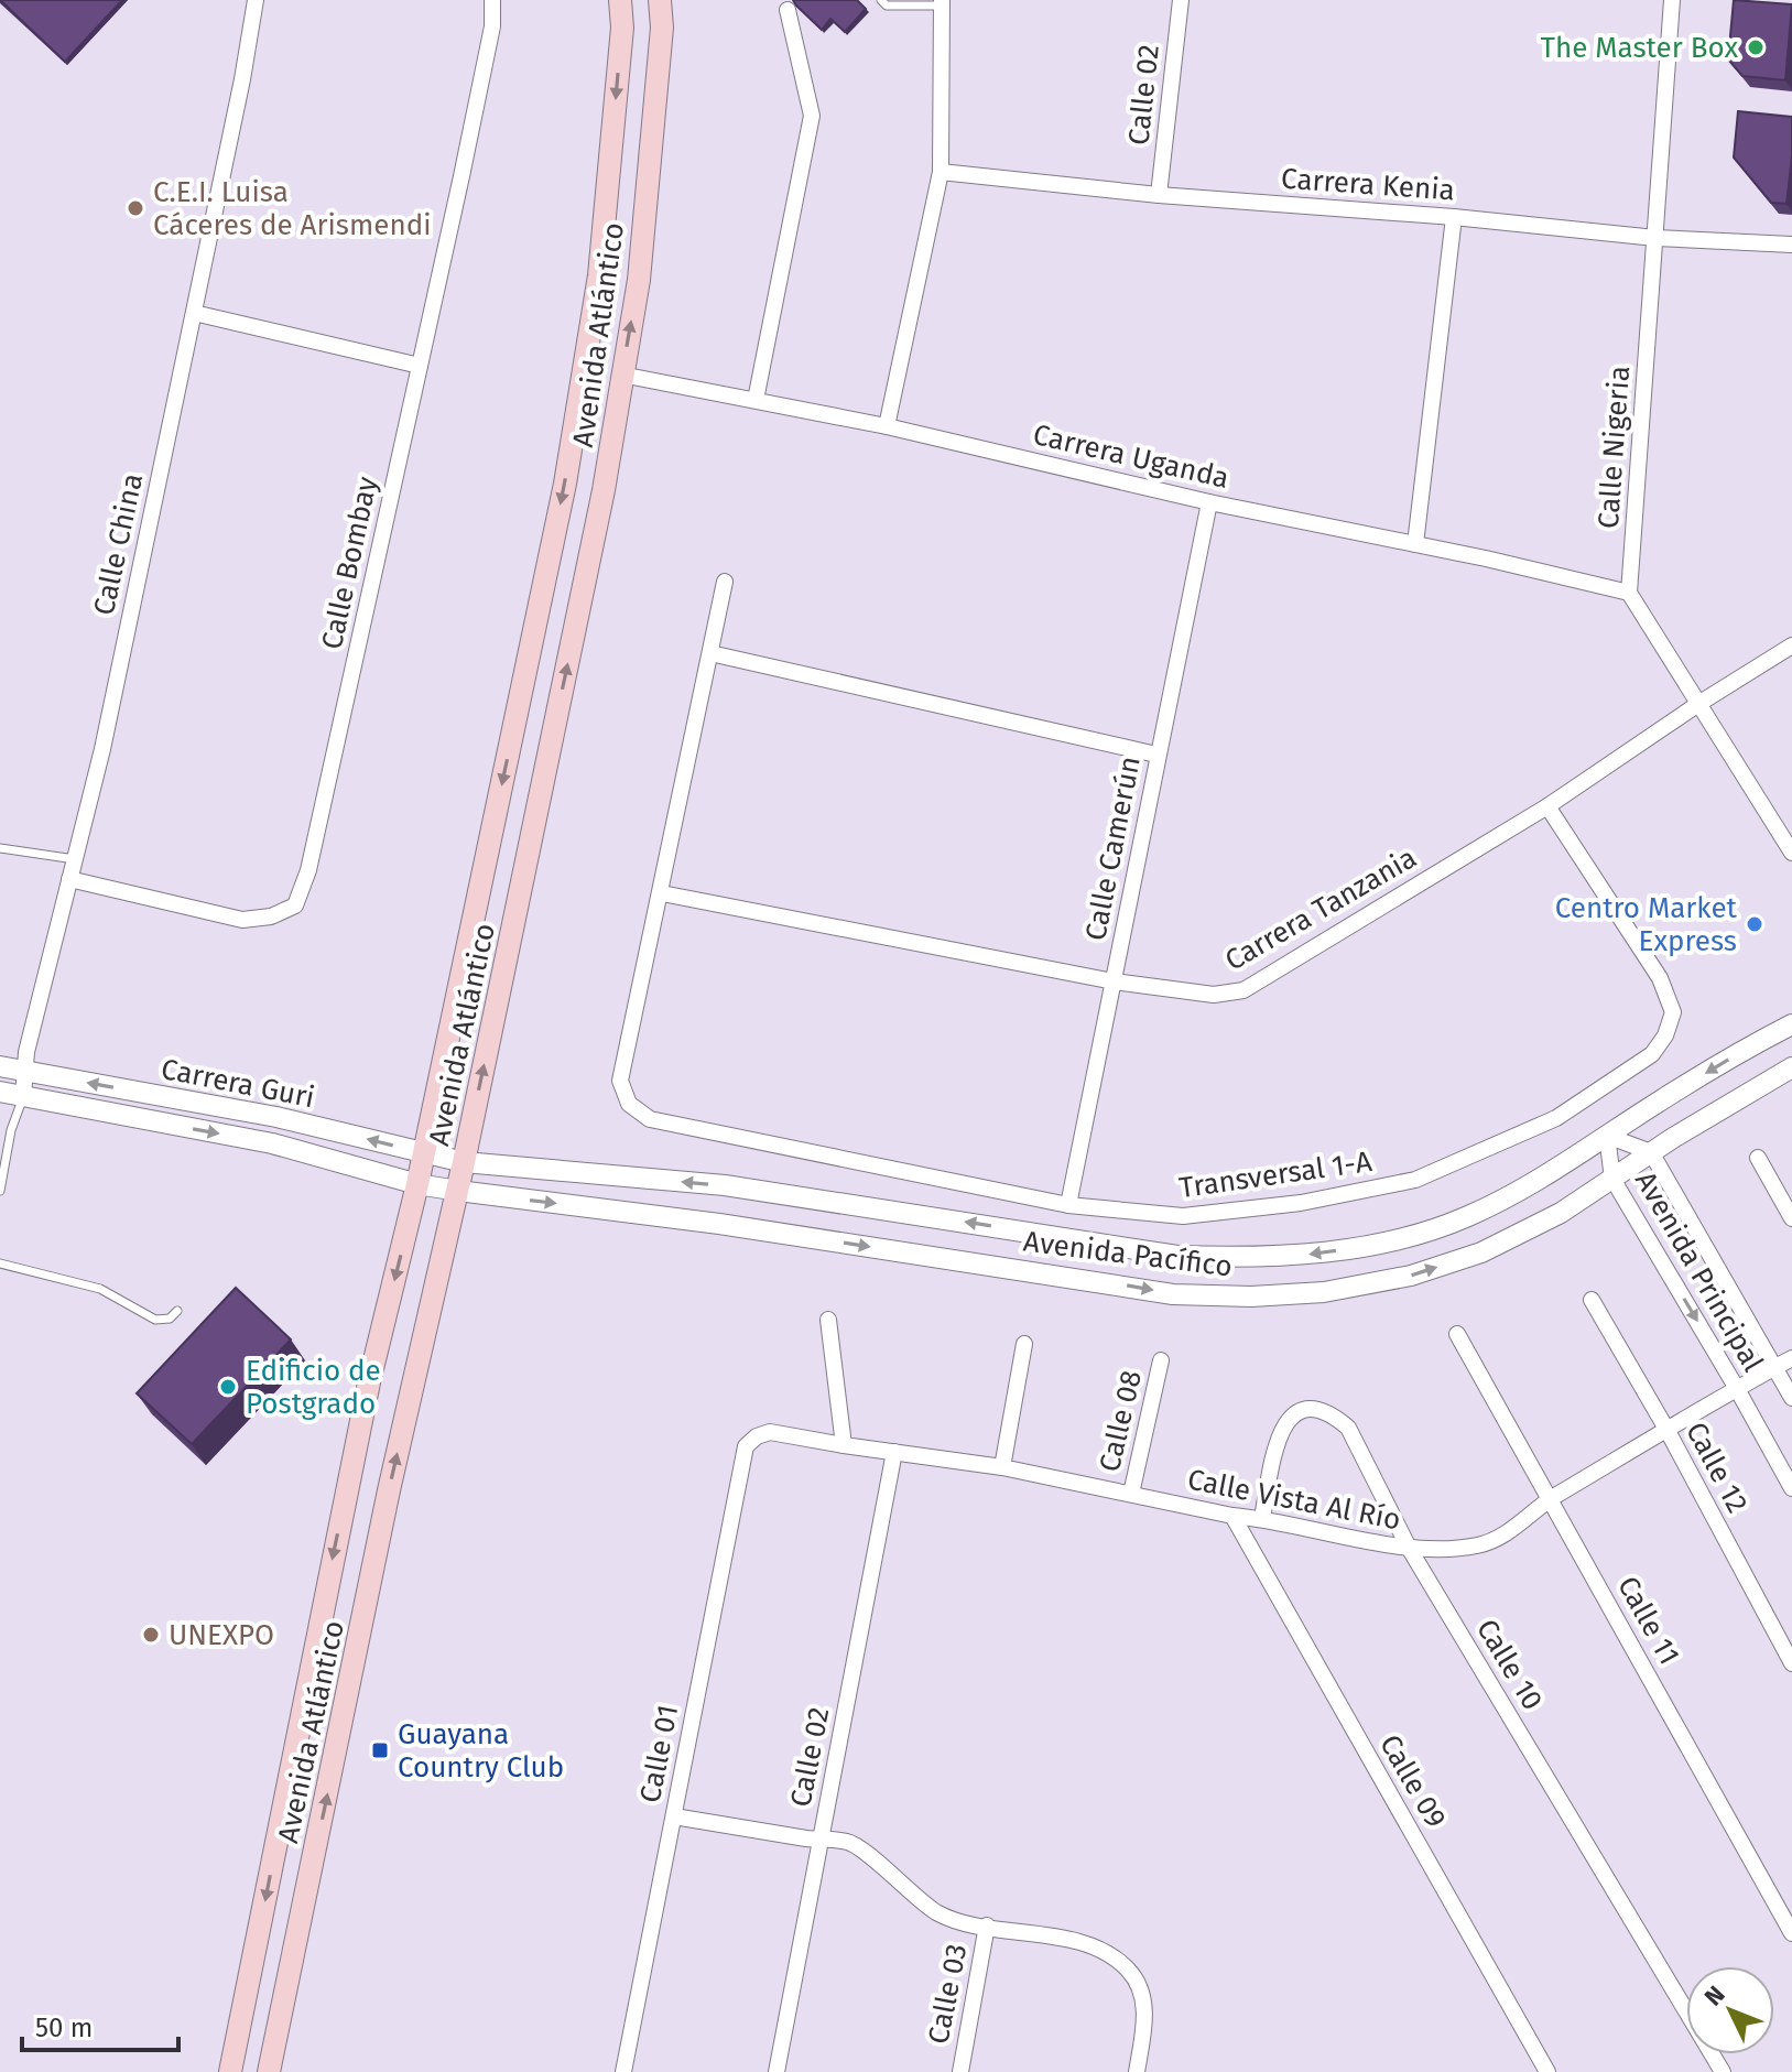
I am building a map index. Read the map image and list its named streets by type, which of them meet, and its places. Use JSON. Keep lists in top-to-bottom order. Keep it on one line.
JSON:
{"streets":{"main road":["Avenida Atlántico"],"street":["Calle 02","Carrera Kenia","Calle Nigeria","Carrera Uganda","Calle China","Calle Bombay","Calle Camerún","Carrera Tanzania","Carrera Guri","Transversal 1-A","Avenida Pacífico","Avenida Principal","Calle 08","Calle 12","Calle Vista Al Río","Calle 11","Calle 10","Calle 01","Calle 09","Calle 03"]},"crossings":[["Calle 02","Carrera Kenia"],["Calle 02","Calle Vista Al Río"],["Carrera Kenia","Calle Nigeria"],["Avenida Atlántico","Carrera Uganda"],["Avenida Atlántico","Carrera Guri"],["Avenida Atlántico","Avenida Pacífico"],["Calle Nigeria","Carrera Uganda"],["Carrera Uganda","Calle Camerún"],["Calle China","Calle Bombay"],["Calle China","Carrera Guri"],["Calle Camerún","Carrera Tanzania"],["Calle Camerún","Transversal 1-A"],["Carrera Tanzania","Transversal 1-A"],["Carrera Guri","Avenida Pacífico"],["Avenida Pacífico","Avenida Principal"],["Avenida Principal","Calle Vista Al Río"],["Calle 08","Calle Vista Al Río"],["Calle 12","Calle Vista Al Río"],["Calle Vista Al Río","Calle 11"],["Calle Vista Al Río","Calle 10"],["Calle Vista Al Río","Calle 01"],["Calle Vista Al Río","Calle 09"]],"places":{"other":["The Master Box","C.E.I. Luisa Cáceres de Arismendi","Centro Market Express","Edificio de Postgrado","UNEXPO"],"transit":["Guayana Country Club"]},"scale_bar":"50 m","north":"top left"}
